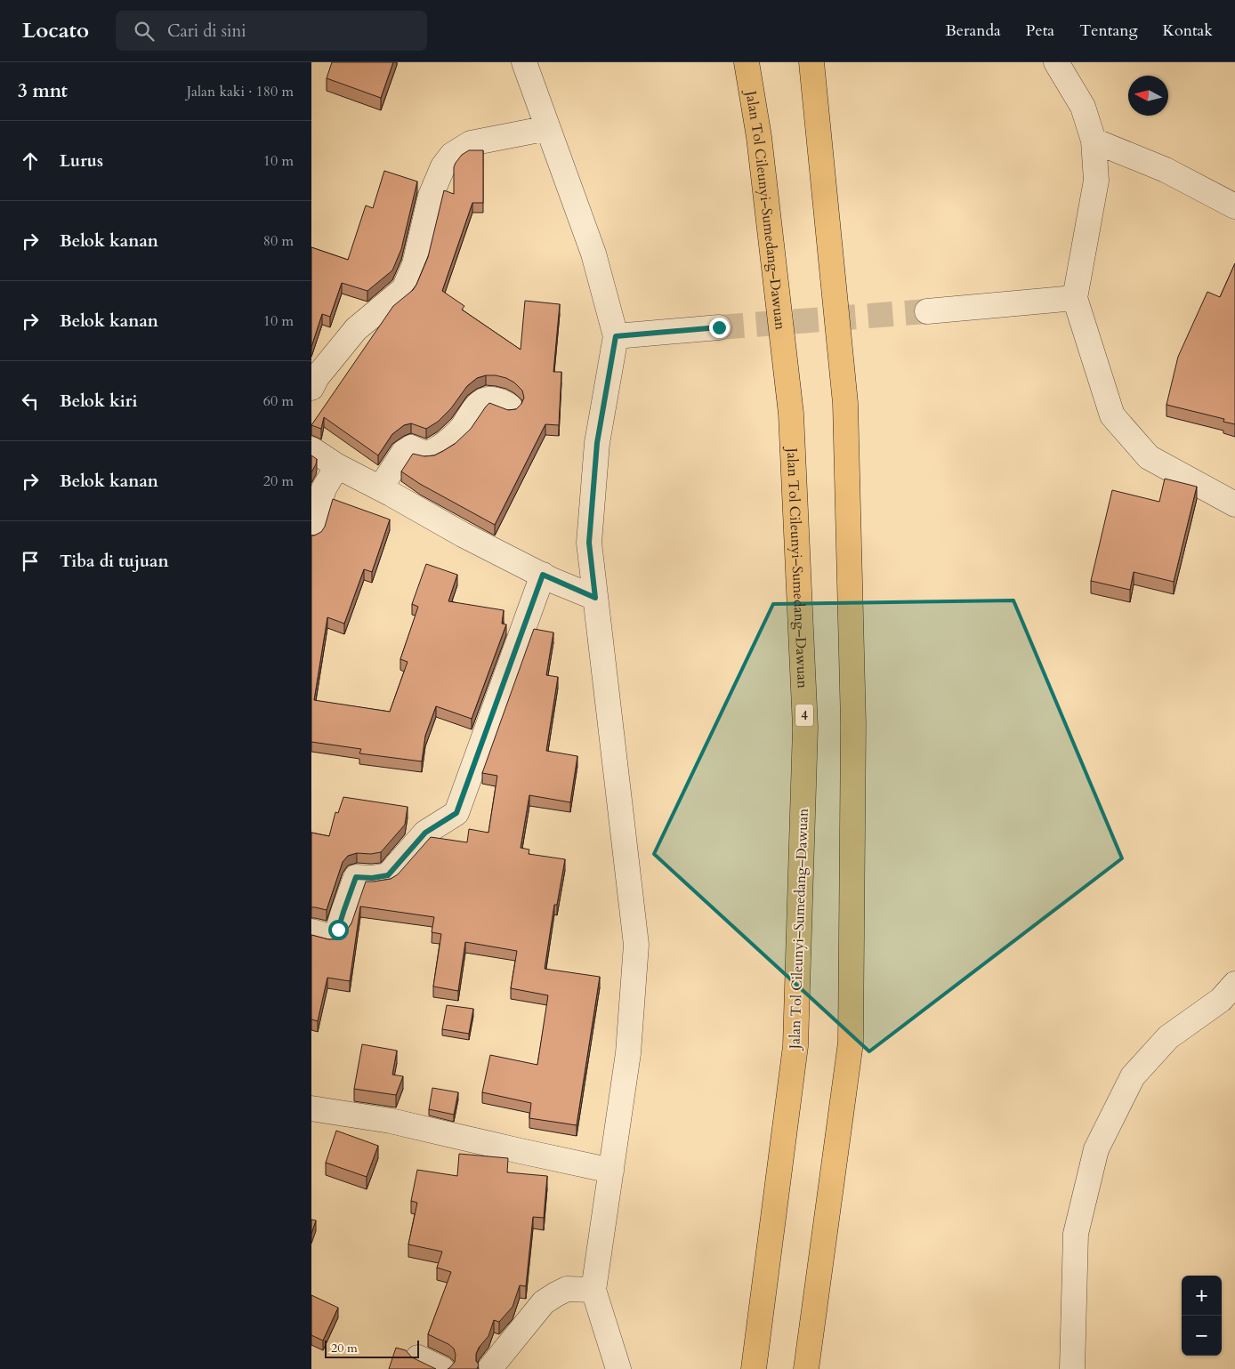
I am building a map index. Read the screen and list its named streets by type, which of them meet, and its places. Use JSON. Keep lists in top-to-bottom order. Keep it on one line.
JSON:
{"streets":{"highway":["Jalan Tol Cileunyi–Sumedang–Dawuan","4"]},"scale_bar":"20 m","north":"left","page":{"header":"Locato","search":"Cari di sini","nav":["Beranda","Peta","Tentang","Kontak"],"heading":["3 mnt","Jalan kaki · 180 m"],"list":[["Lurus","10 m"],["Belok kanan","80 m"],["Belok kanan","10 m"],["Belok kiri","60 m"],["Belok kanan","20 m"],"Tiba di tujuan"],"map_buttons":["+","−"],"scale":"20 m"}}
